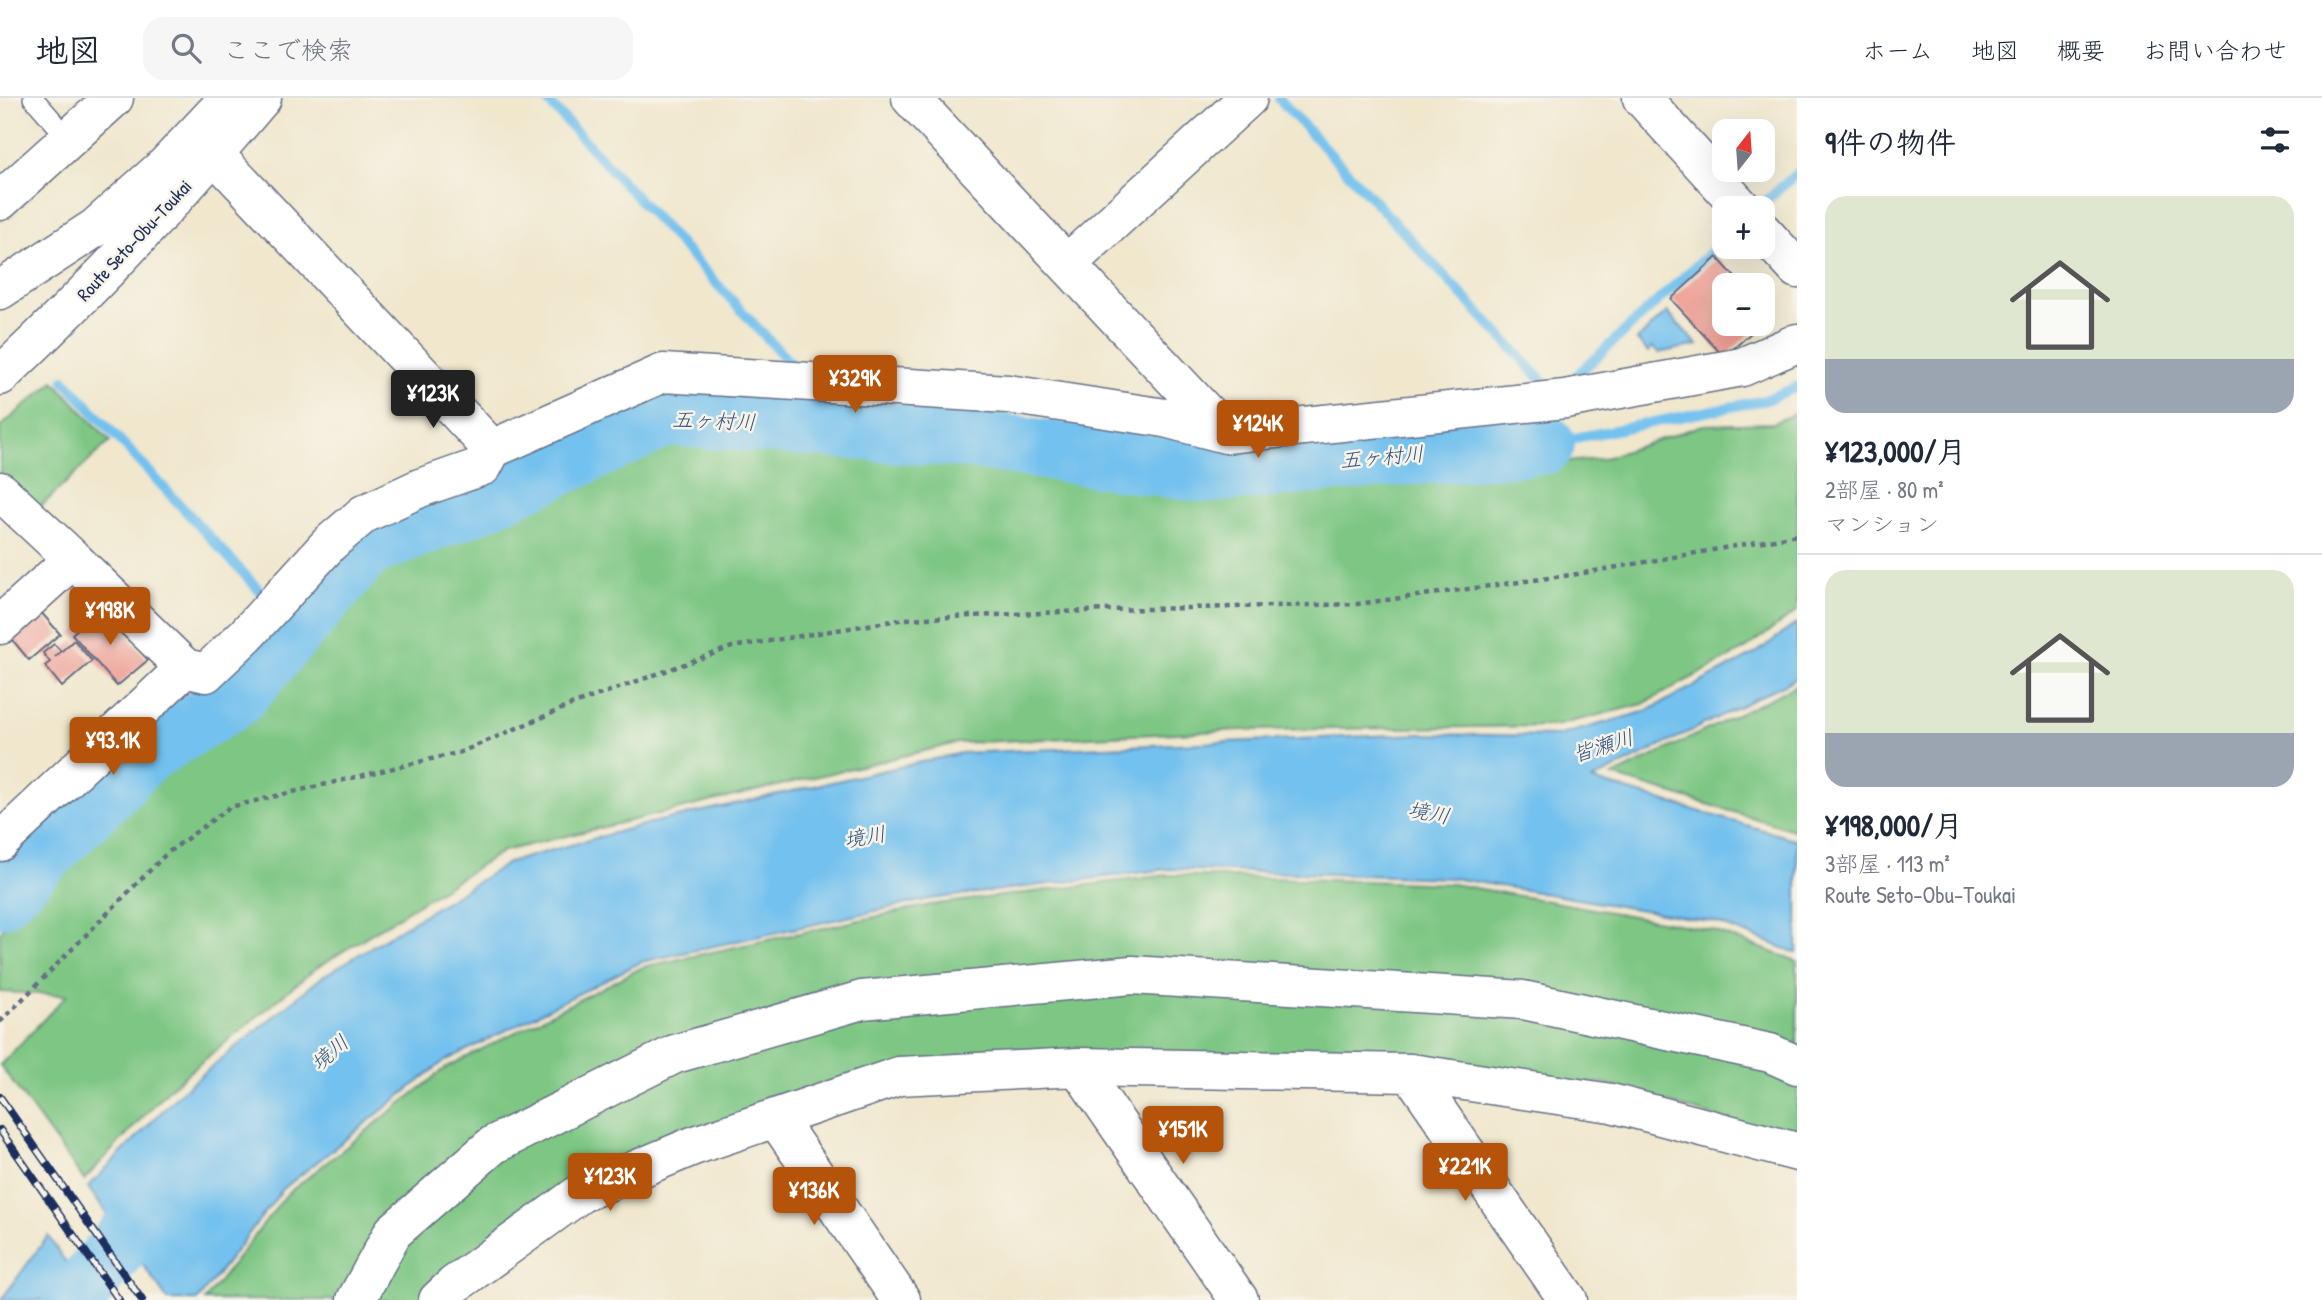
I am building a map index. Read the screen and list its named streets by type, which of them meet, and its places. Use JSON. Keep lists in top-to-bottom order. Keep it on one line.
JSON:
{"streets":{"street":["Route Seto-Obu-Toukai"]},"water":["五ヶ村川","皆瀬川","境川"],"north":"top","page":{"header":"地図","search":"ここで検索","nav":["ホーム","地図","概要","お問い合わせ"],"heading":"9件の物件","map_buttons":["+","−"],"list":[{"name":"¥123,000/月","note":"2部屋 · 80 m² · マンション"},{"name":"¥198,000/月","note":"3部屋 · 113 m² · Route Seto-Obu-Toukai"}],"price":["¥329K","¥123K","¥124K","¥198K","¥93.1K","¥151K","¥221K","¥123K","¥136K"]}}
